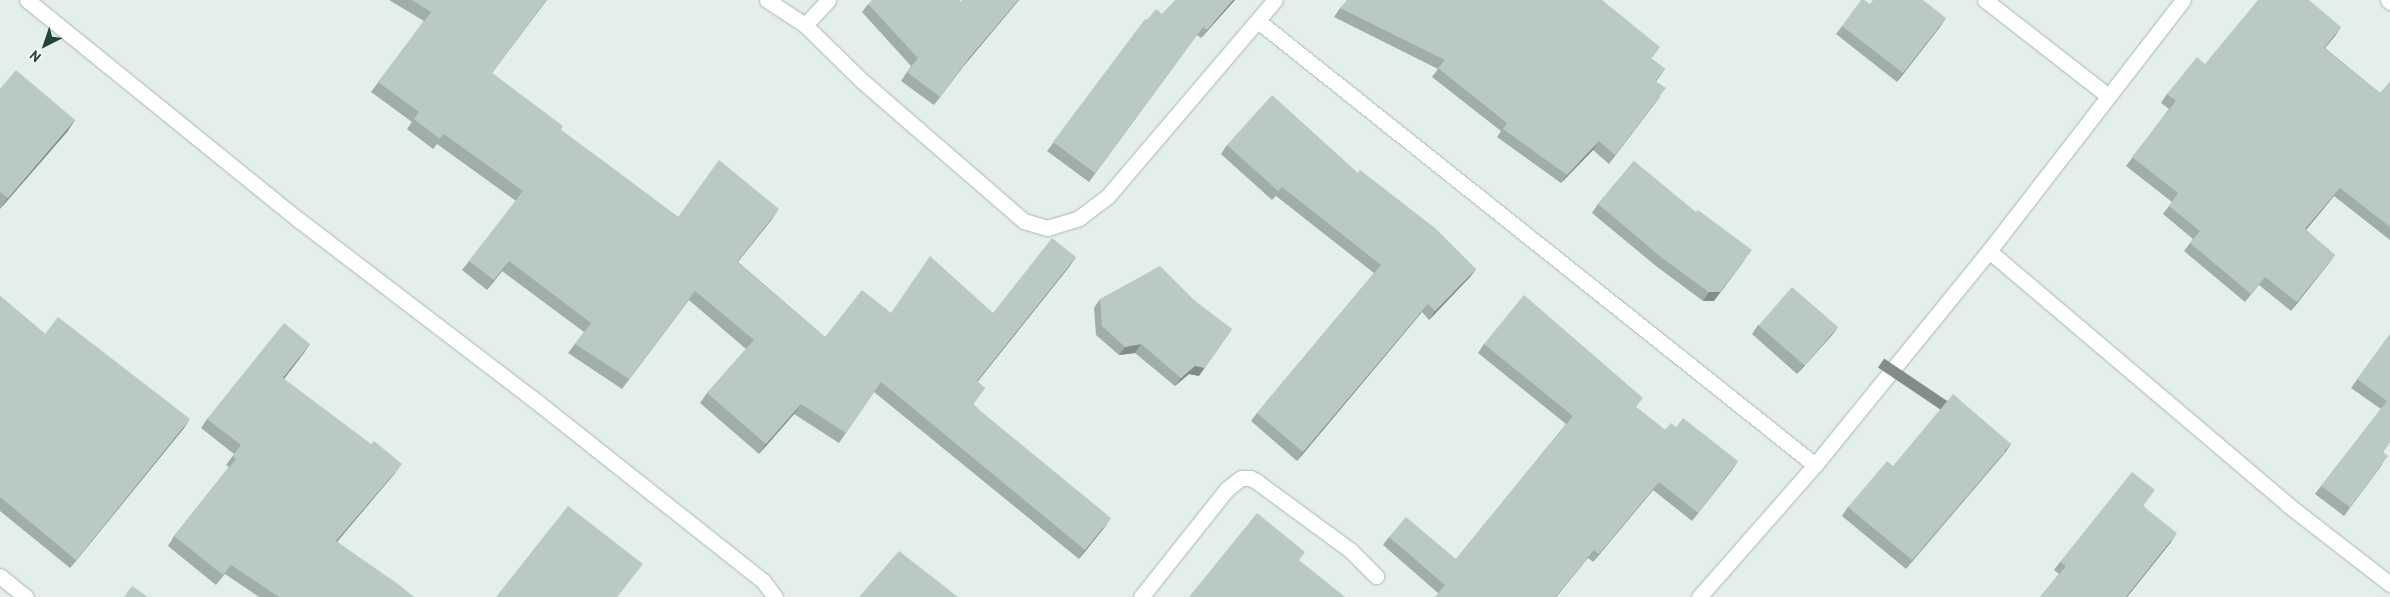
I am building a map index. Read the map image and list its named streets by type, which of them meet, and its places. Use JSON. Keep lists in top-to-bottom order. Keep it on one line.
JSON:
{"north":"bottom left"}
